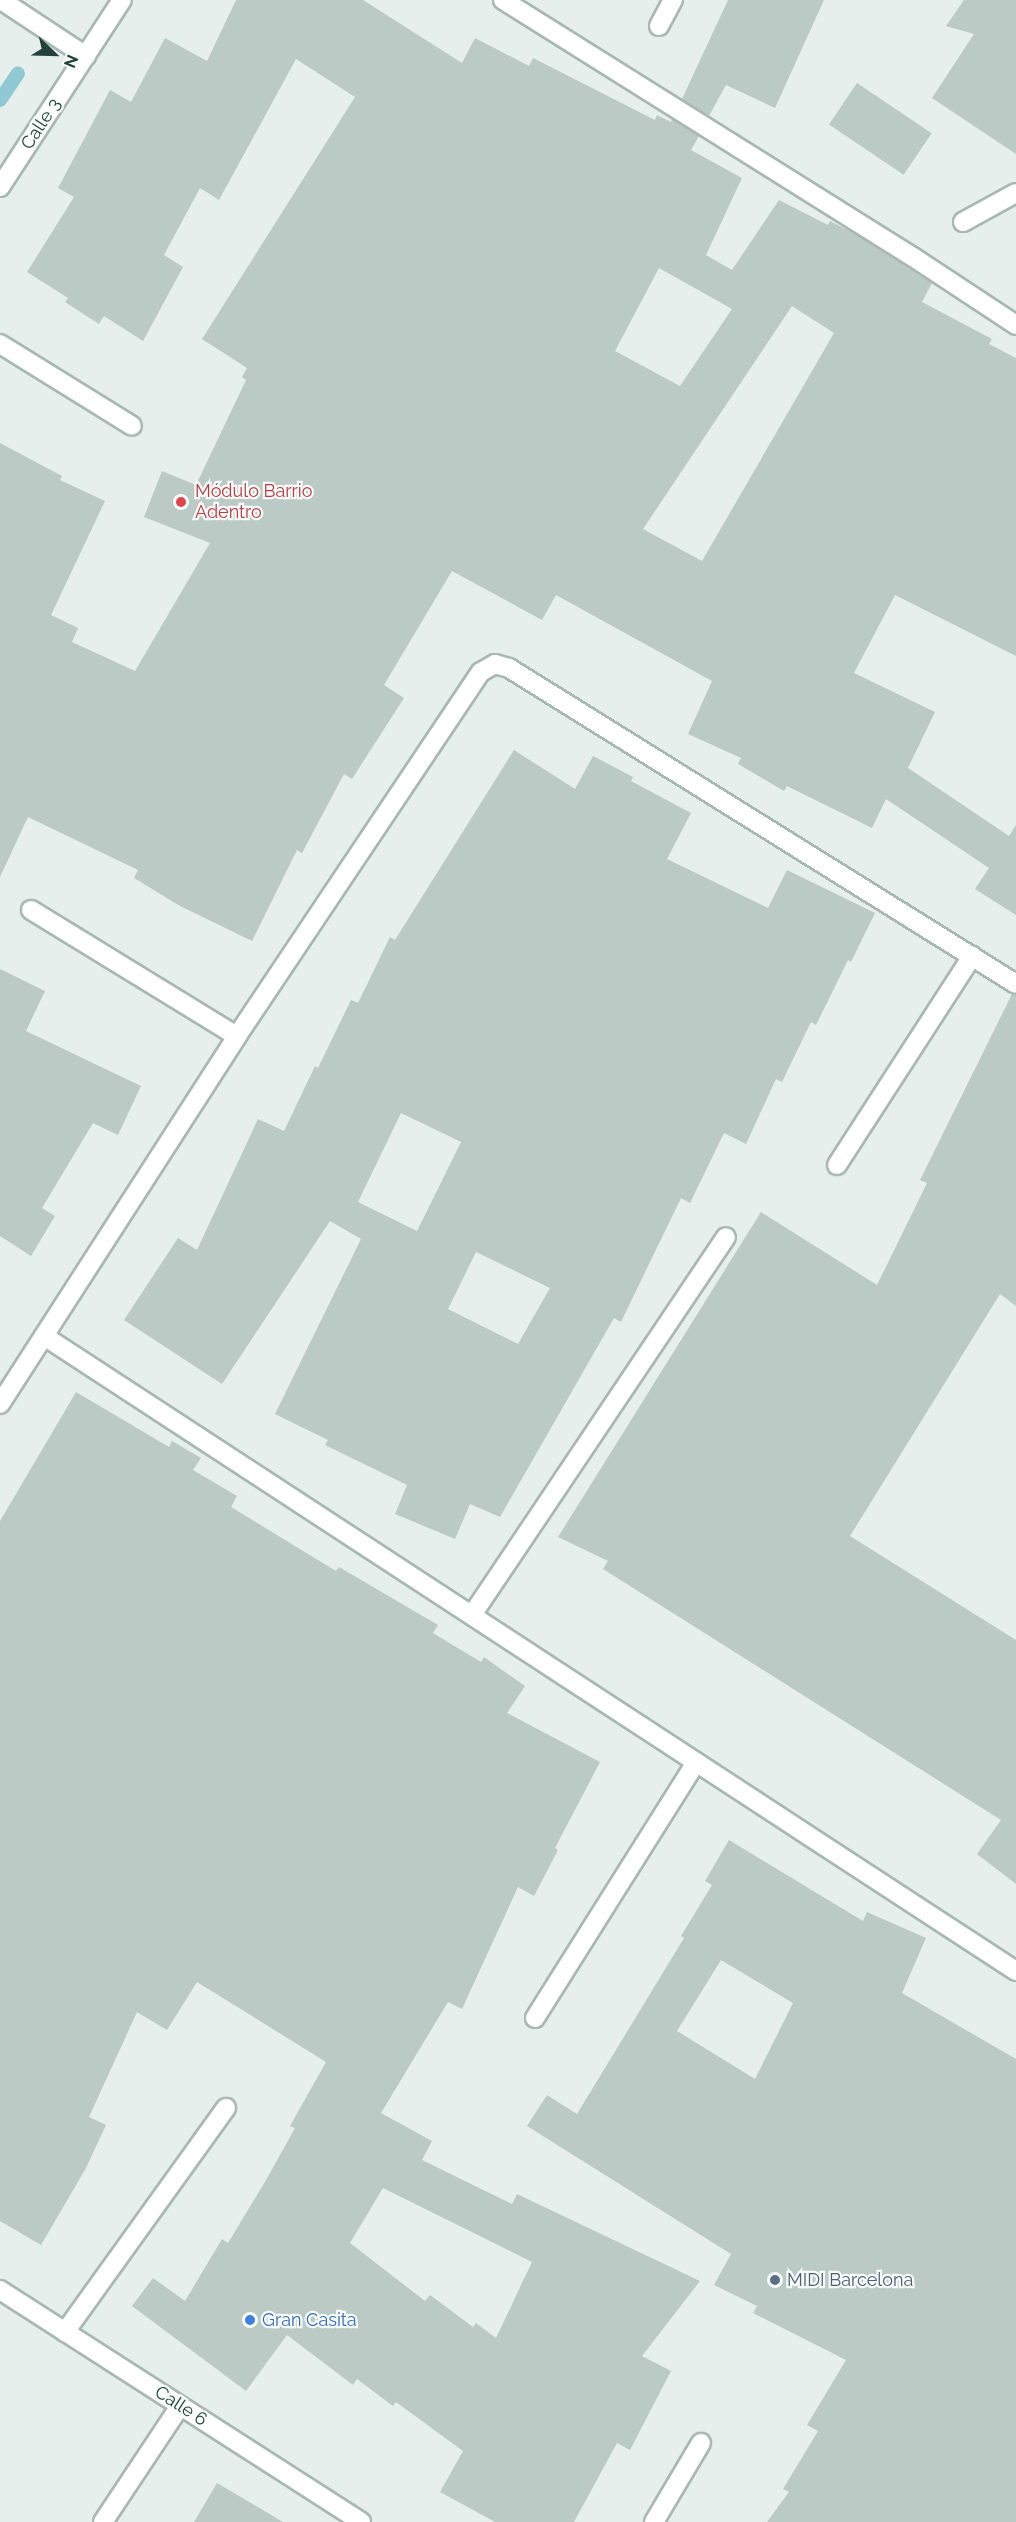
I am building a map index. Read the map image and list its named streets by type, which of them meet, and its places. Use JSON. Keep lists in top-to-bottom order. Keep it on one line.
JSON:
{"streets":{"street":["Calle 3","Calle 6"]},"places":["Módulo Barrio Adentro","MIDI Barcelona","Gran Casita"],"north":"bottom right"}
